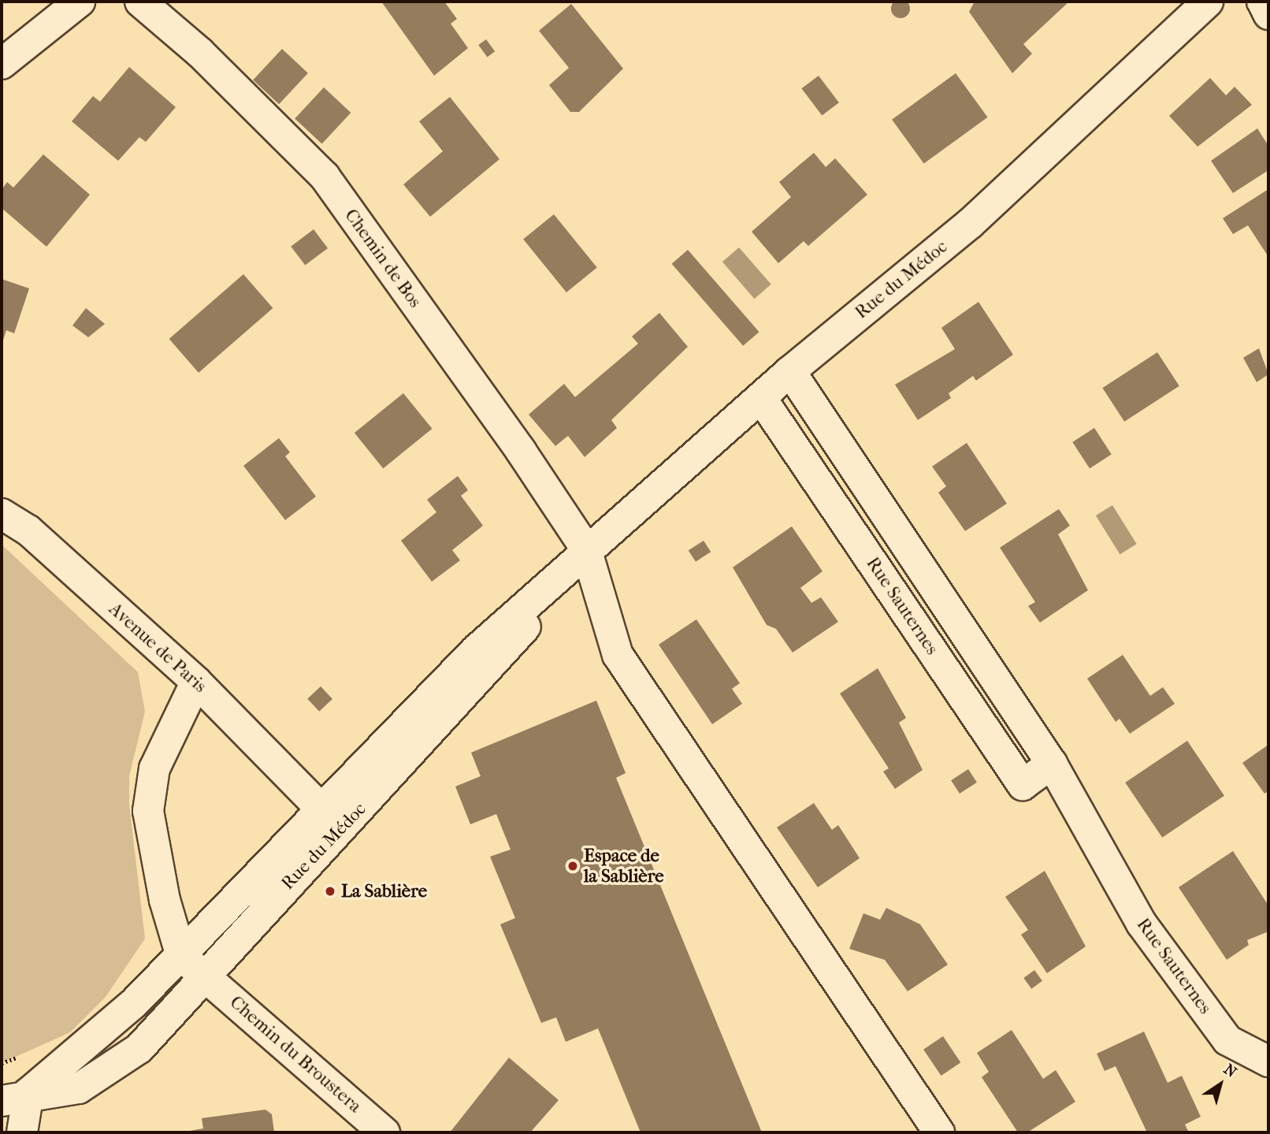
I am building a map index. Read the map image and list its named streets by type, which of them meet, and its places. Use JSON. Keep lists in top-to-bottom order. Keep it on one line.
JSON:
{"streets":{"street":["Chemin de Bos","Rue du Médoc","Rue Sauternes","Avenue de Paris","Chemin du Broustera"]},"crossings":[["Chemin de Bos","Rue du Médoc"],["Rue du Médoc","Rue Sauternes"],["Rue du Médoc","Avenue de Paris"],["Rue du Médoc","Chemin du Broustera"]],"places":["Espace de la Sablière","La Sablière"],"north":"top right"}
